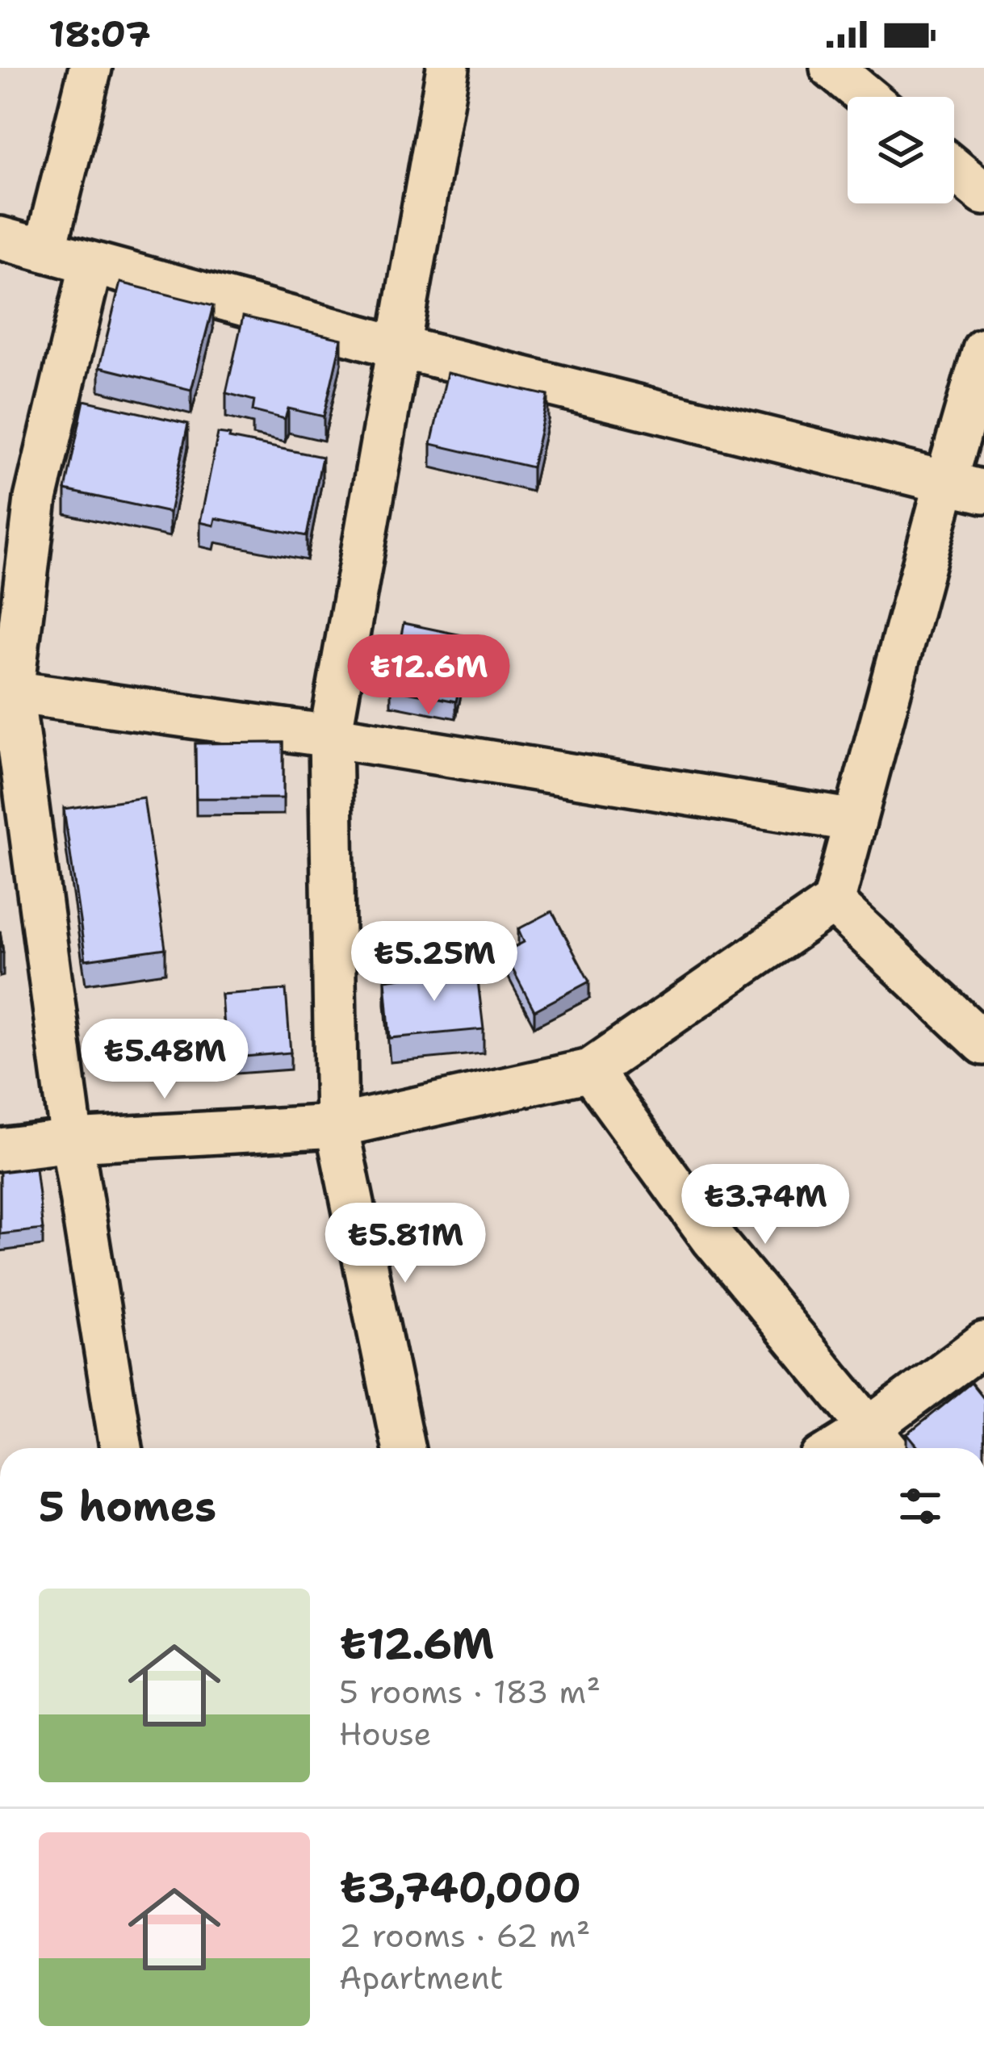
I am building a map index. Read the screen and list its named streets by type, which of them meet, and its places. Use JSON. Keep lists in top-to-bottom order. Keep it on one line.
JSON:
{"page":{"status":"18:07","price":["₺12.6M","₺5.25M","₺5.48M","₺3.74M","₺5.81M"],"heading":"5 homes","list":[{"name":"₺12.6M","note":"5 rooms · 183 m² · House"},{"name":"₺3,740,000","note":"2 rooms · 62 m² · Apartment"}]}}
